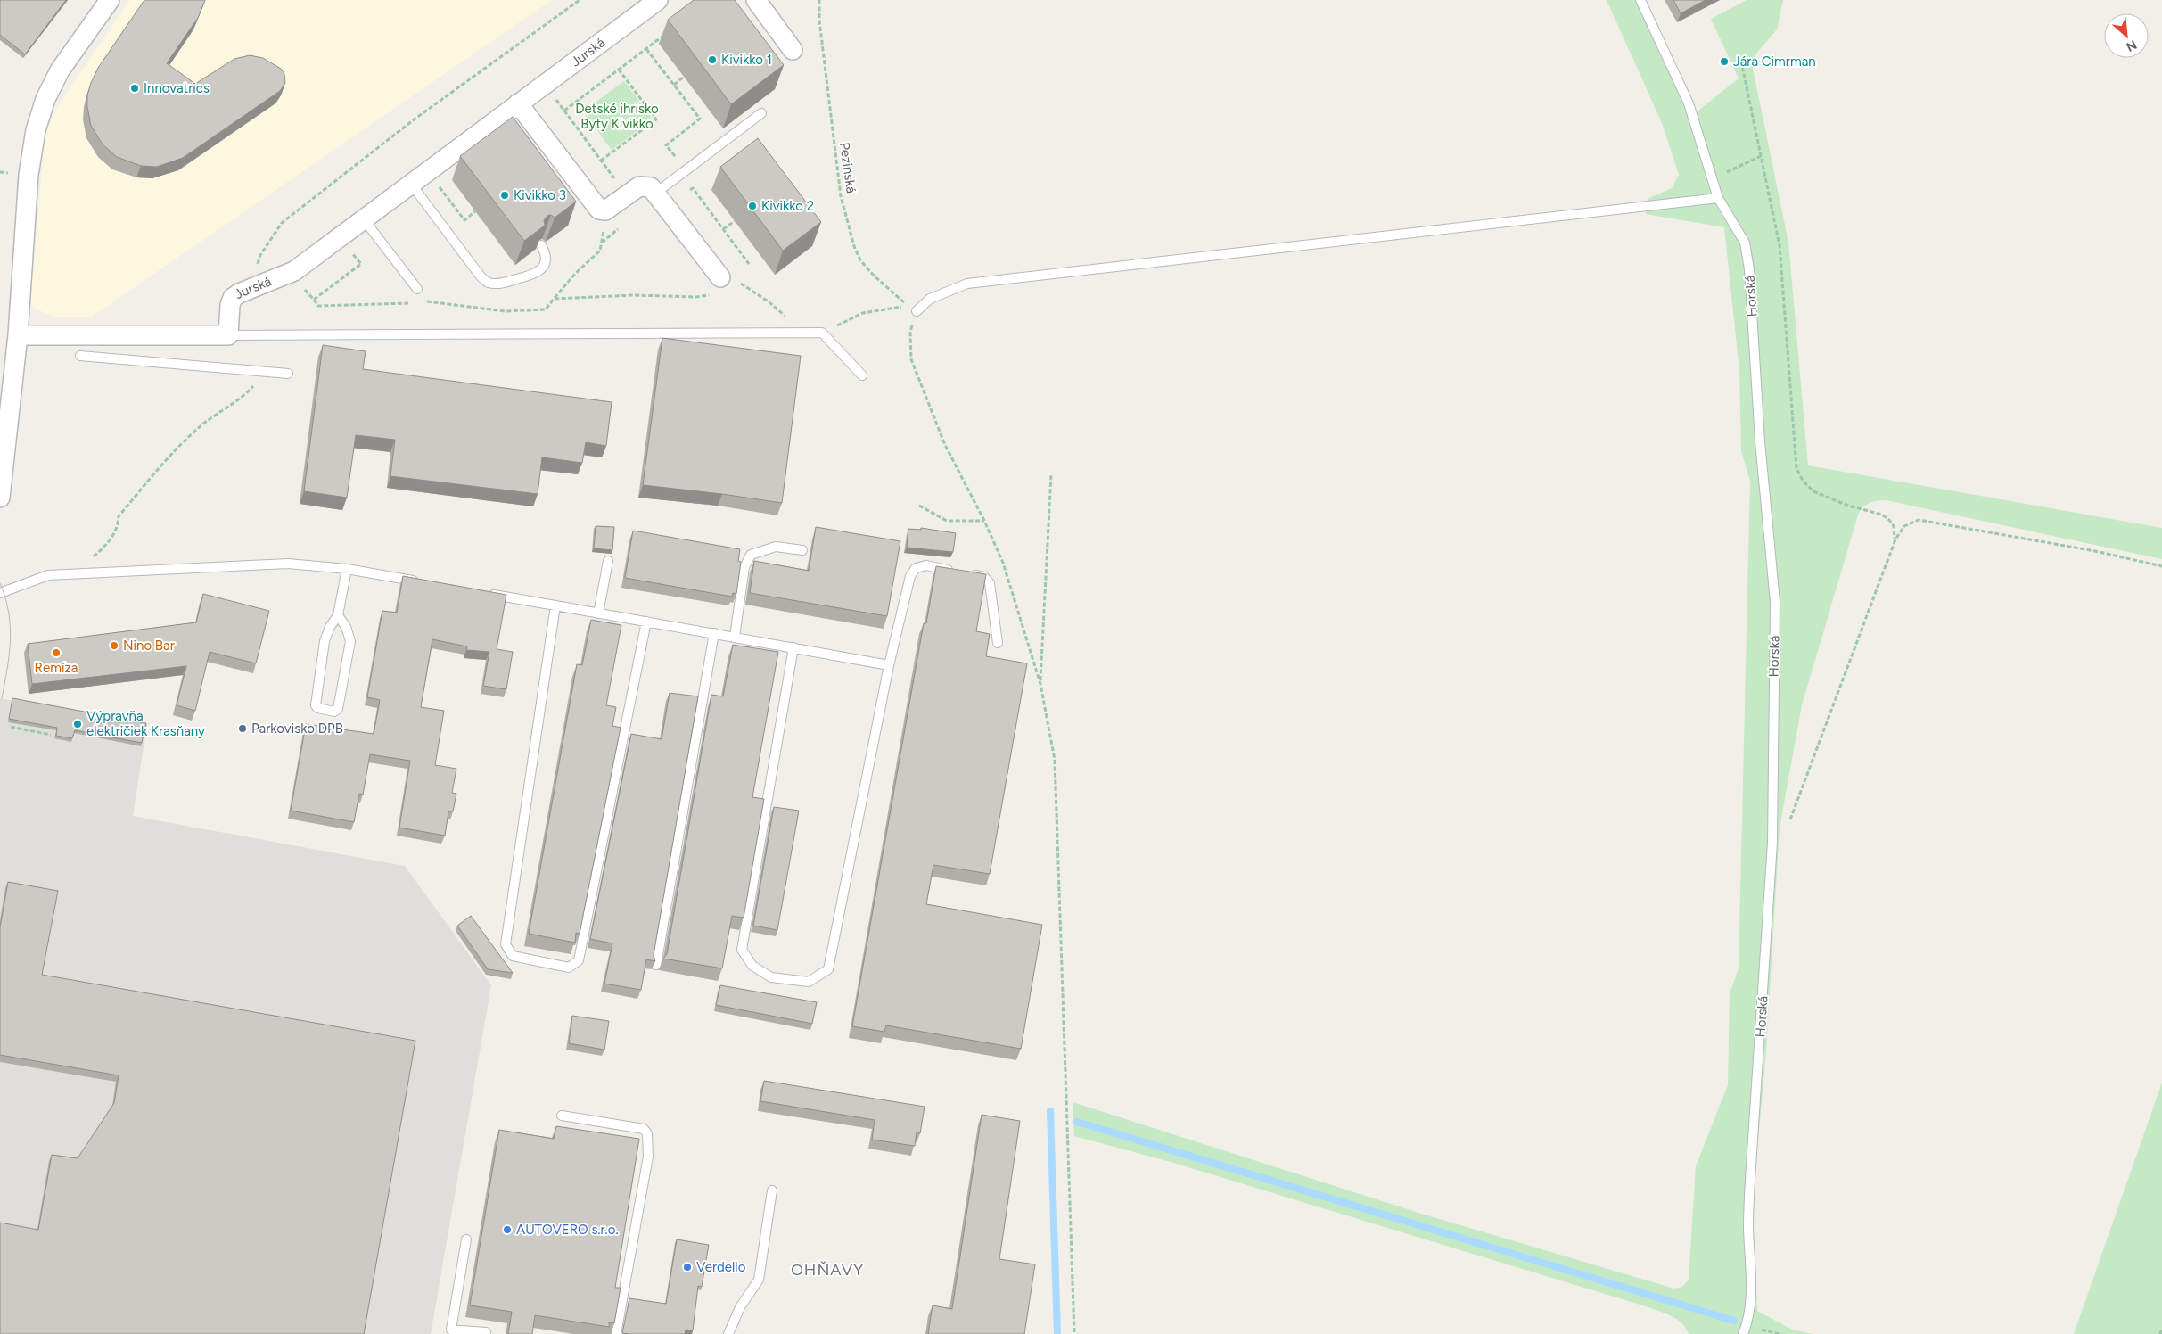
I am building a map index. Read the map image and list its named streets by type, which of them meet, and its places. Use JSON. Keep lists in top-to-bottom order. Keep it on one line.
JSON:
{"streets":{"street":["Jurská"],"lane":["Horská"],"path":["Pezinská"]},"districts":["OHŇAVY"],"parks":["Detské ihrisko Byty Kivikko"],"places":["Kivikko 1","Jára Cimrman","Innovatrics","Kivikko 3","Kivikko 2","Nino Bar","Remíza","Výpravňa električiek Krasňany","Parkovisko DPB","AUTOVERO s.r.o.","Verdello"],"north":"bottom right"}
